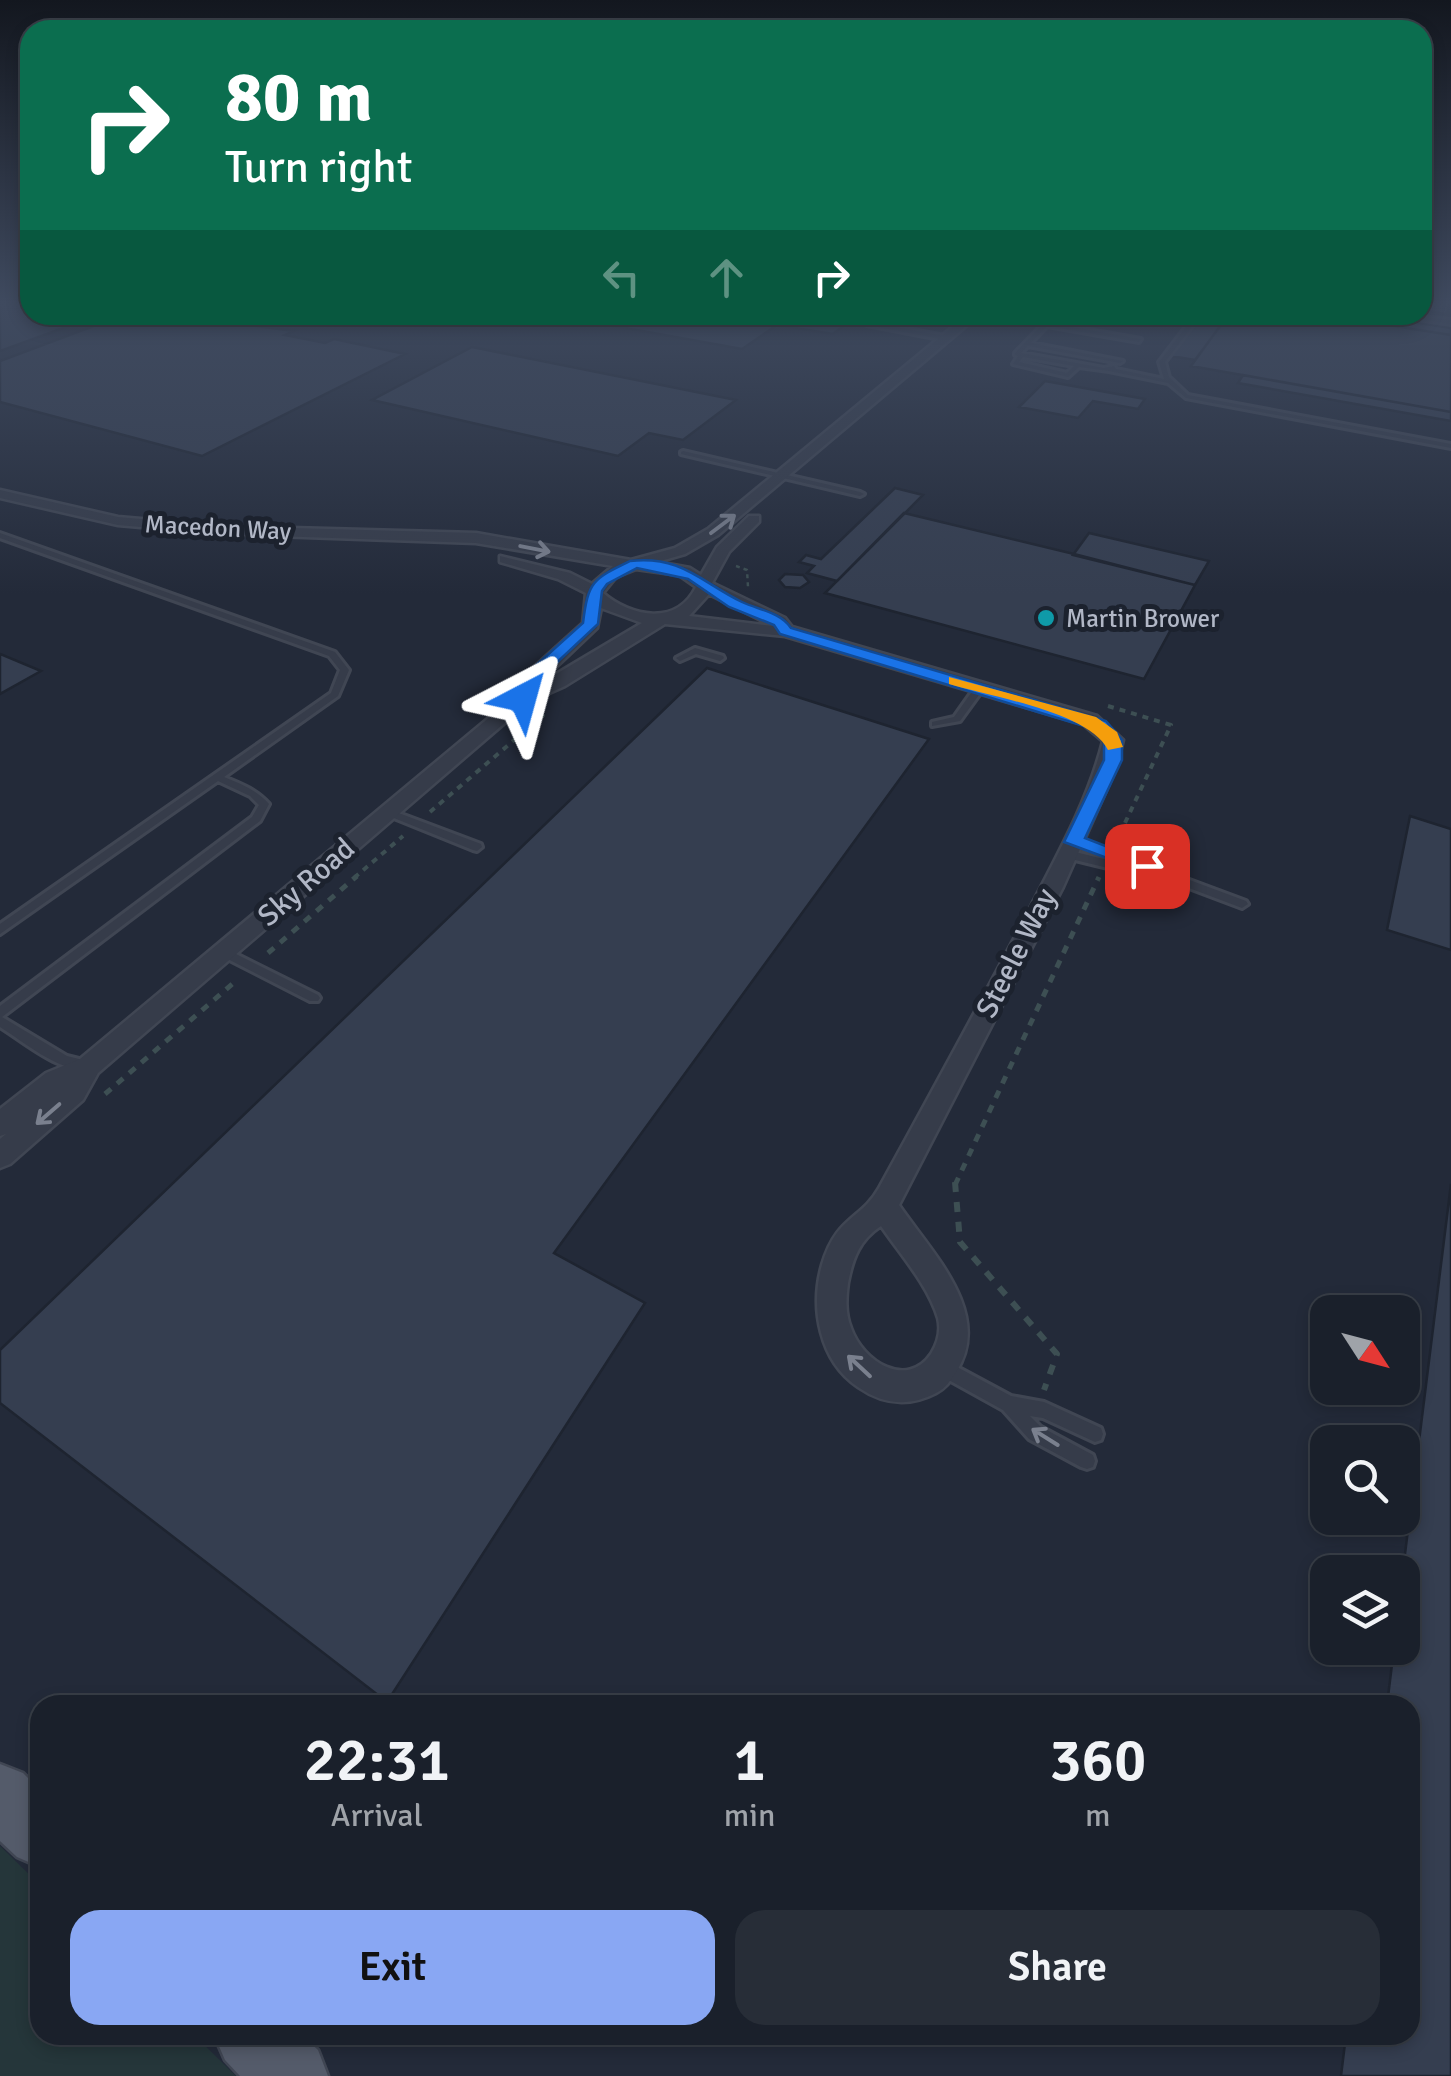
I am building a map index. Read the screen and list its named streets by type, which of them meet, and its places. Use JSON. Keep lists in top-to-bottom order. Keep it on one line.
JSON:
{"streets":{"street":["Macedon Way","Sky Road","Steele Way"]},"crossings":[["Macedon Way","Sky Road"],["Macedon Way","Steele Way"],["Sky Road","Steele Way"]],"places":["Martin Brower"],"north":"bottom right","page":{"turn":["80 m","Turn right"],"eta":["22:31","Arrival","1","min","360","m"],"buttons":["Exit","Share"]}}
